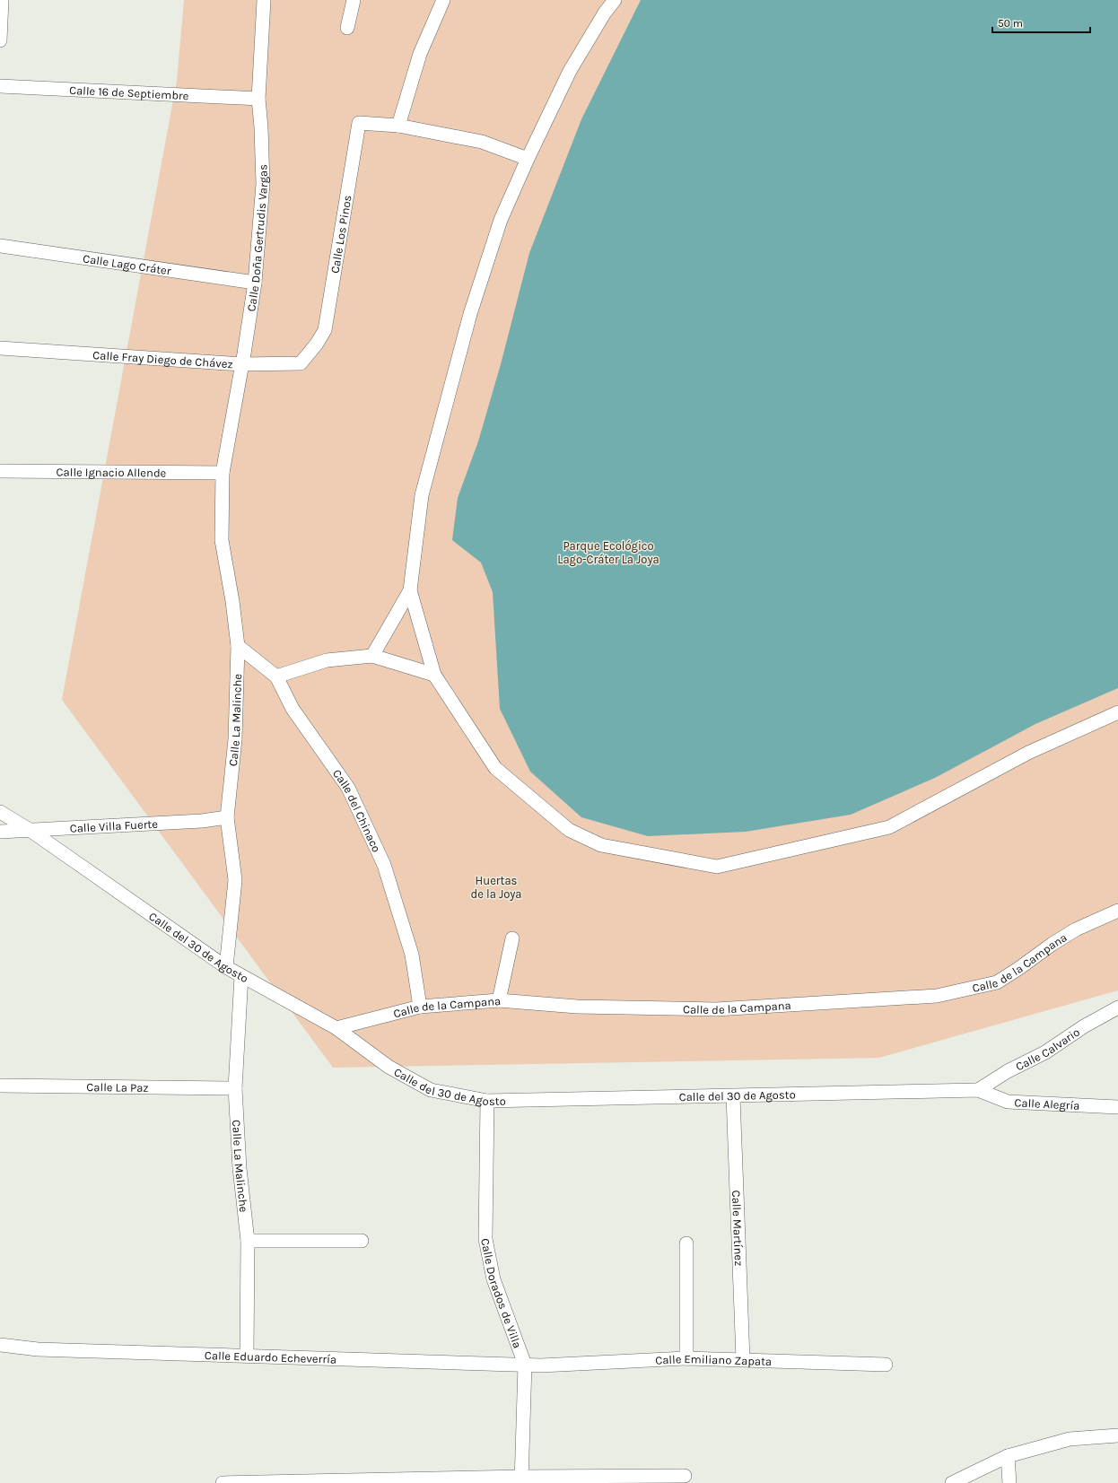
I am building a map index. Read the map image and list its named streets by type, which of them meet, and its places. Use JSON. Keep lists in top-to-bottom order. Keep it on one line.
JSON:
{"streets":{"street":["Calle 16 de Septiembre","Calle Los Pinos","Calle Doña Gertrudis Vargas","Calle Lago Cráter","Calle Fray Diego de Chávez","Calle Ignacio Allende","Calle La Malinche","Calle del Chinaco","Calle Villa Fuerte","Calle del 30 de Agosto","Calle de la Campana","Calle Calvario","Calle La Paz","Calle Alegría","Calle Martínez","Calle Dorados de Villa","Calle Eduardo Echeverría","Calle Emiliano Zapata"]},"crossings":[["Calle 16 de Septiembre","Calle Doña Gertrudis Vargas"],["Calle Los Pinos","Calle Fray Diego de Chávez"],["Calle Doña Gertrudis Vargas","Calle Lago Cráter"],["Calle Doña Gertrudis Vargas","Calle Fray Diego de Chávez"],["Calle Doña Gertrudis Vargas","Calle Ignacio Allende"],["Calle Doña Gertrudis Vargas","Calle La Malinche"],["Calle Ignacio Allende","Calle La Malinche"],["Calle La Malinche","Calle del Chinaco"],["Calle La Malinche","Calle Villa Fuerte"],["Calle La Malinche","Calle del 30 de Agosto"],["Calle La Malinche","Calle La Paz"],["Calle La Malinche","Calle Eduardo Echeverría"],["Calle del Chinaco","Calle de la Campana"],["Calle Villa Fuerte","Calle del 30 de Agosto"],["Calle del 30 de Agosto","Calle de la Campana"],["Calle del 30 de Agosto","Calle Calvario"],["Calle del 30 de Agosto","Calle Alegría"],["Calle del 30 de Agosto","Calle Martínez"],["Calle del 30 de Agosto","Calle Dorados de Villa"],["Calle Calvario","Calle Alegría"],["Calle Martínez","Calle Emiliano Zapata"],["Calle Dorados de Villa","Calle Eduardo Echeverría"],["Calle Eduardo Echeverría","Calle Emiliano Zapata"]],"parks":["Parque Ecológico Lago-Cráter La Joya","Huertas de la Joya"],"scale_bar":"50 m"}
